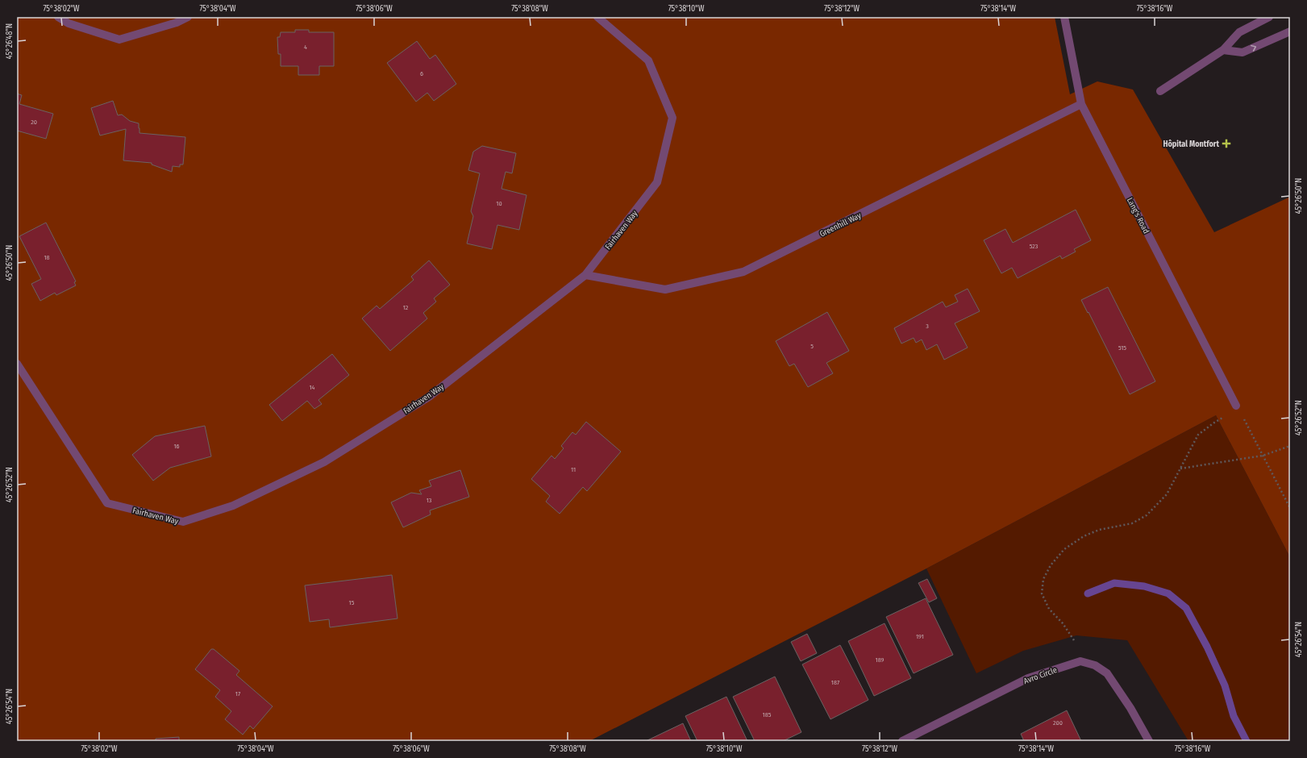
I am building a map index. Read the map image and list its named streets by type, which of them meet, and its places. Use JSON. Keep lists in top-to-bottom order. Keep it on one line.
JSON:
{"streets":{"street":["Lang's Road","Greenhill Way","Fairhaven Way","Avro Circle"]},"crossings":[["Lang's Road","Greenhill Way"],["Greenhill Way","Fairhaven Way"]],"places":{"health":["Hôpital Montfort"]},"house_numbers":["4","6","20","10","523","18","12","3","5","515","14","16","11","13","15","191","189","187","17","185","200"],"coordinates":["75°38'02\"W","75°38'04\"W","75°38'06\"W","75°38'08\"W","75°38'10\"W","75°38'12\"W","75°38'14\"W","75°38'16\"W","45°26'48\"N","45°26'50\"N","45°26'52\"N","45°26'54\"N"]}
